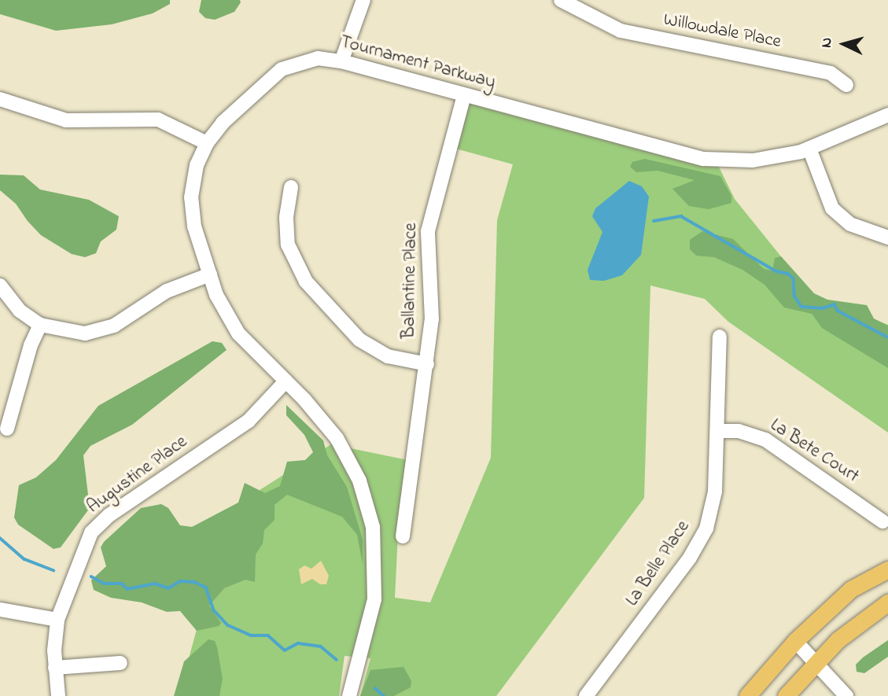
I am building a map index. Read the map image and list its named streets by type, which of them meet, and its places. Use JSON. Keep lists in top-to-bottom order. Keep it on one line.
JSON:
{"streets":{"street":["Willowdale Place","Tournament Parkway","Ballantine Place","La Bete Court","Augustine Place","La Belle Place"]},"crossings":[["Tournament Parkway","Ballantine Place"],["Tournament Parkway","Augustine Place"],["La Bete Court","La Belle Place"]],"north":"left"}
